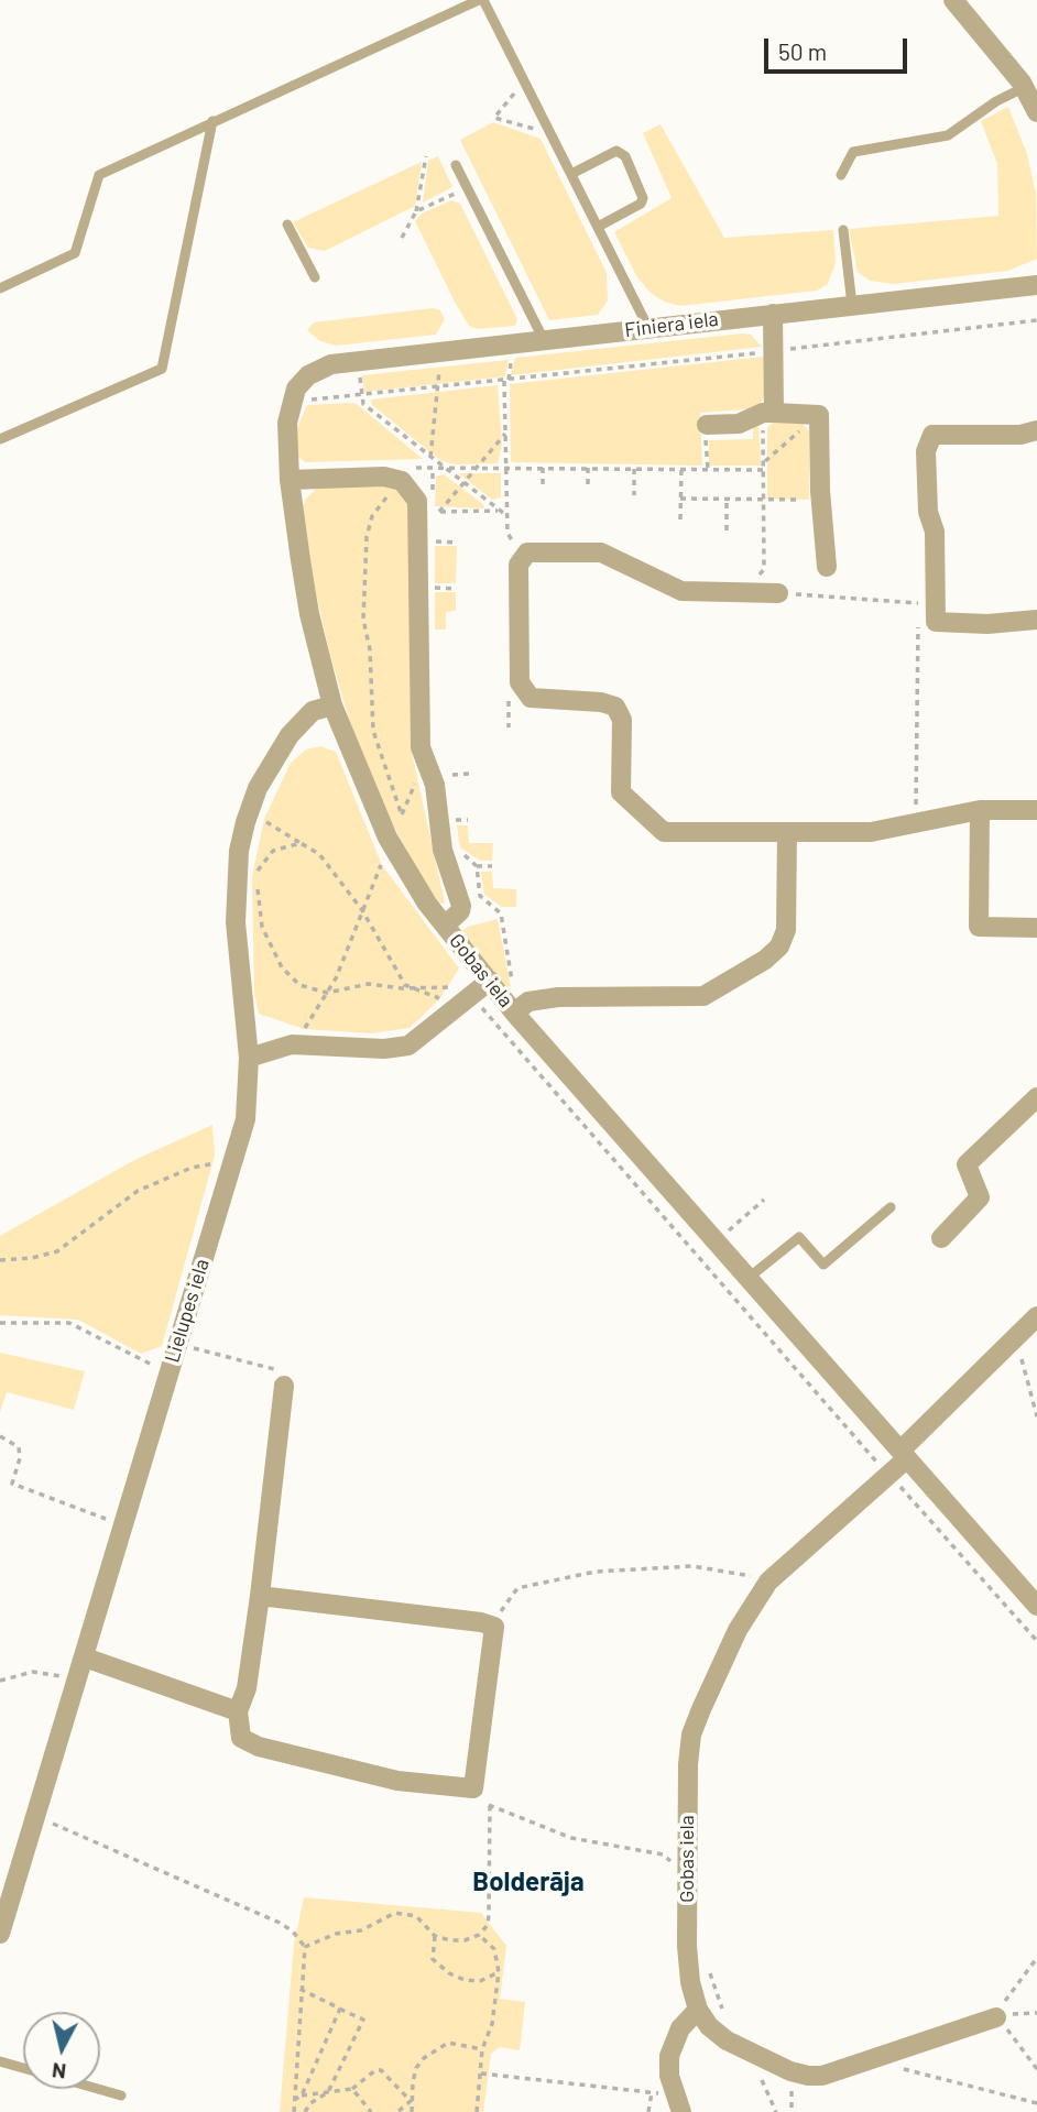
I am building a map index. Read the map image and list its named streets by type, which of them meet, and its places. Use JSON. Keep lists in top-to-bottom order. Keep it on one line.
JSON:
{"streets":{"street":["Finiera iela","Gobas iela","Lielupes iela"]},"crossings":[["Finiera iela","Gobas iela"],["Gobas iela","Lielupes iela"]],"districts":["Bolderāja"],"scale_bar":"50 m","north":"bottom"}
